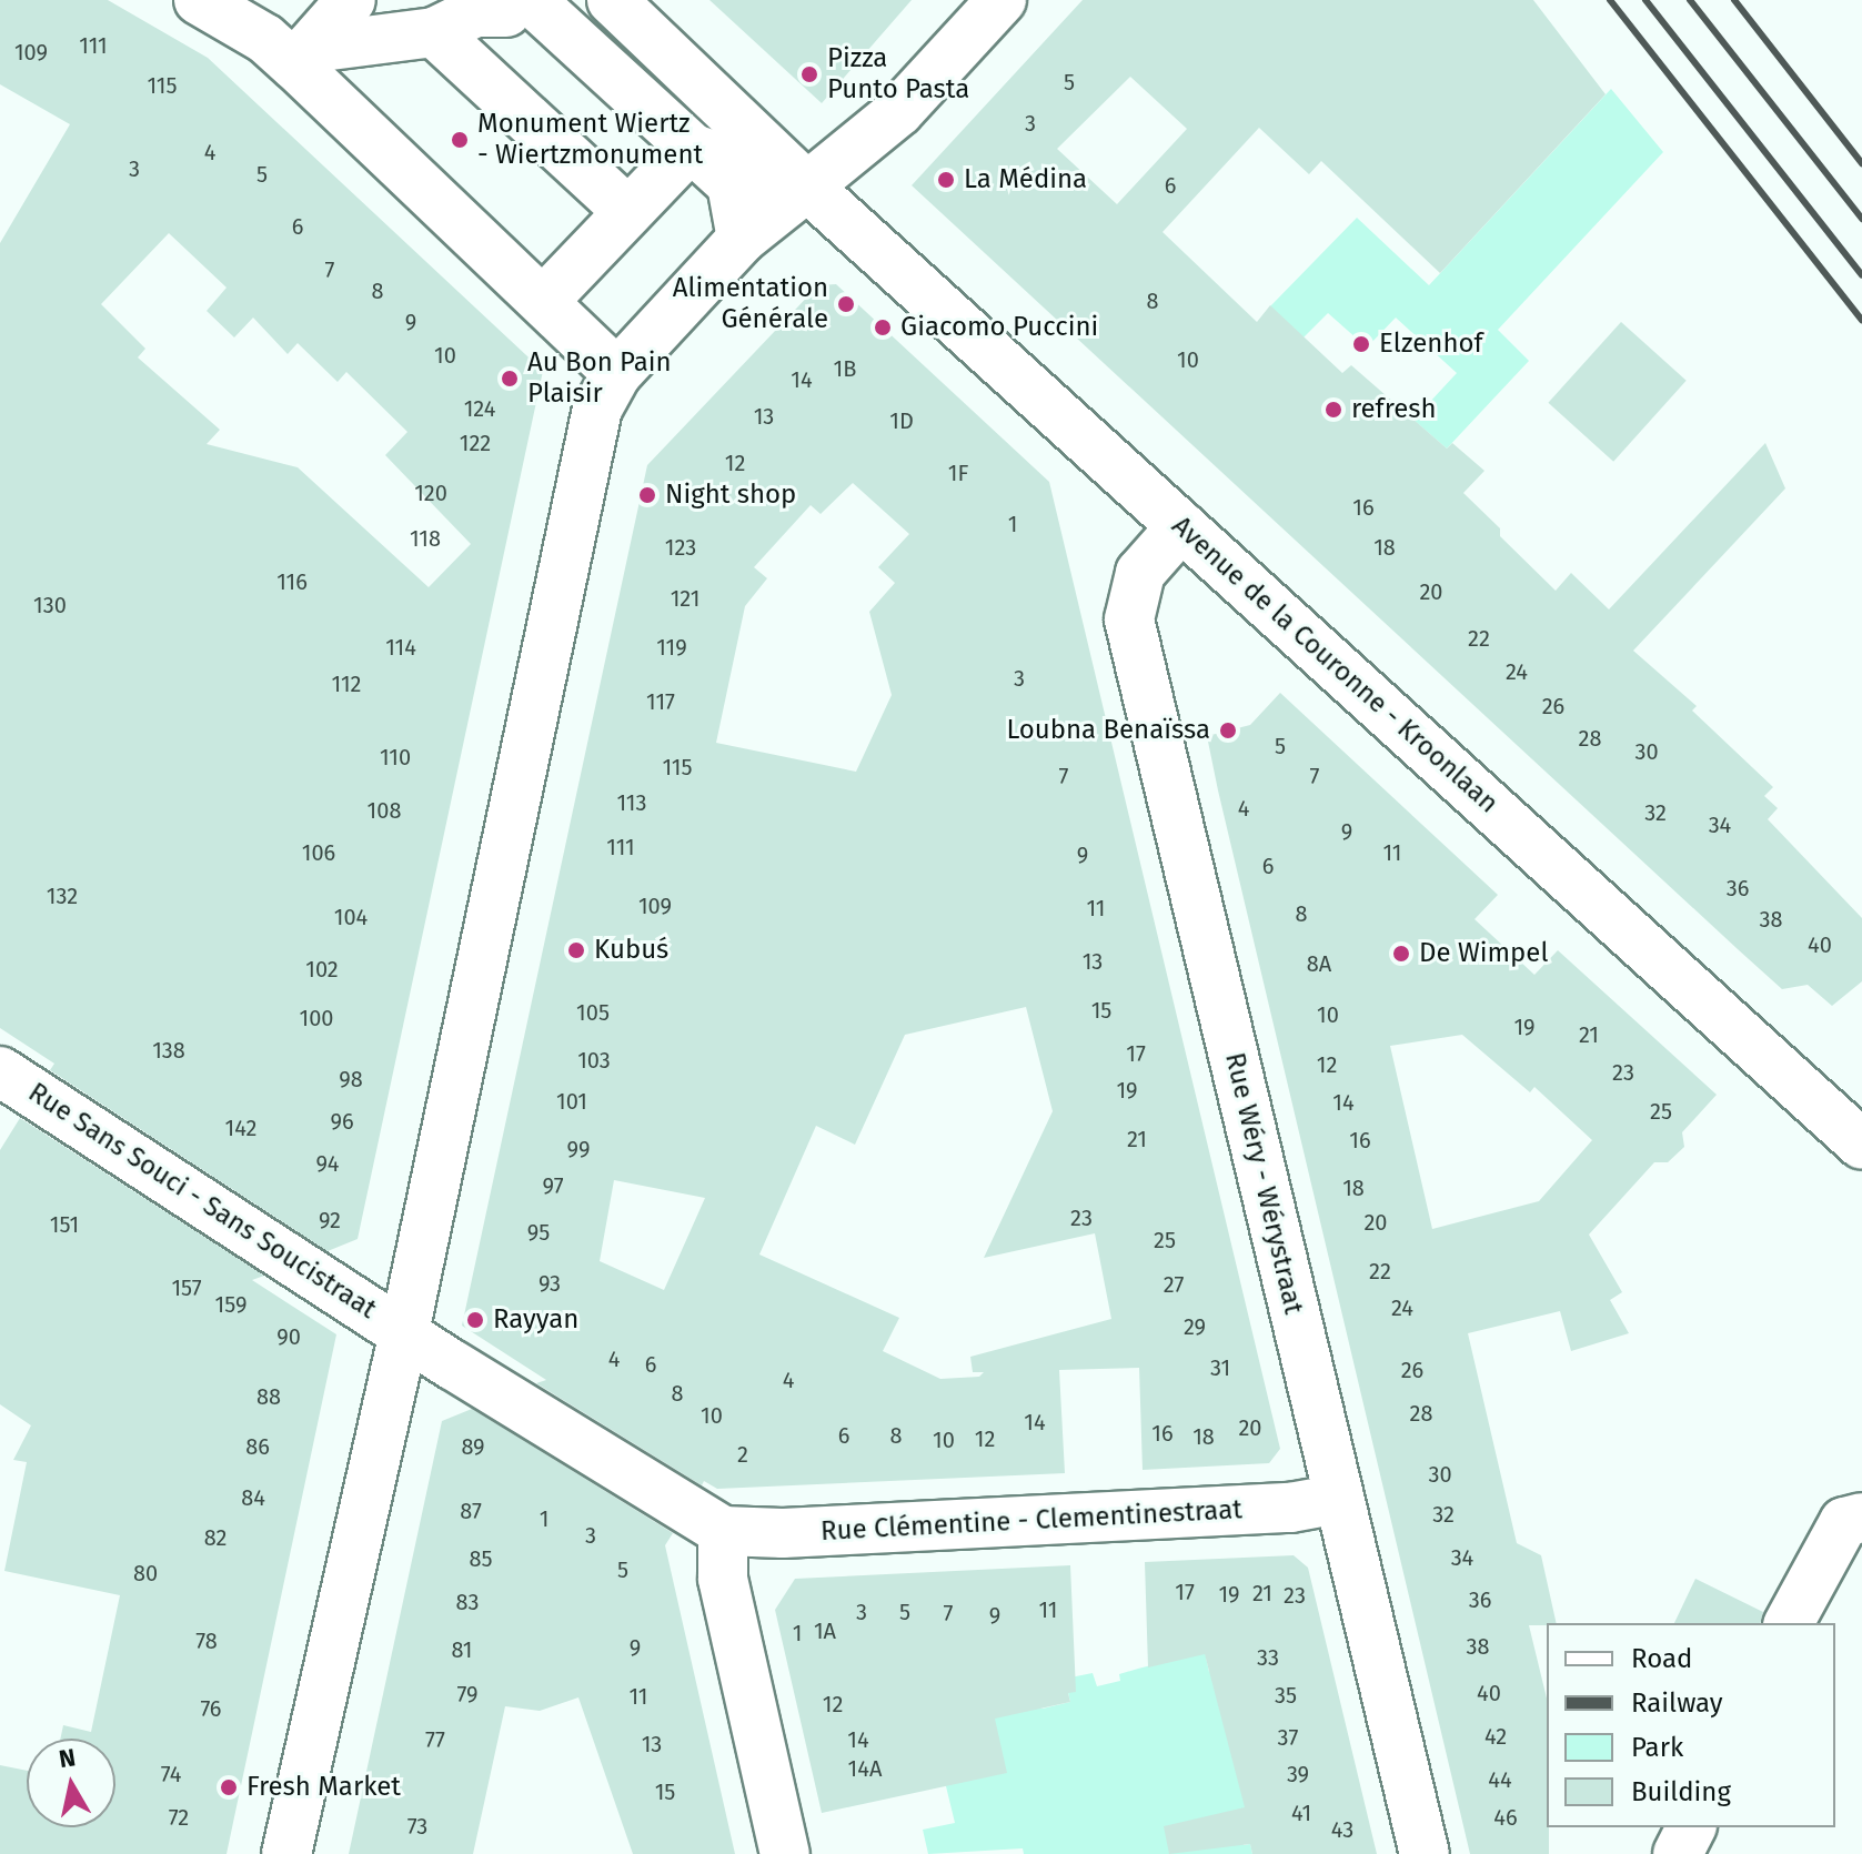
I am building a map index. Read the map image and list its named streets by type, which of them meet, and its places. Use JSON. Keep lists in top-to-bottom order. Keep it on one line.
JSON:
{"streets":{"street":["Avenue de la Couronne - Kroonlaan","Rue Wéry - Wérystraat","Rue Sans Souci - Sans Soucistraat","Rue Clémentine - Clementinestraat"]},"crossings":[["Avenue de la Couronne - Kroonlaan","Rue Wéry - Wérystraat"],["Rue Wéry - Wérystraat","Rue Clémentine - Clementinestraat"],["Rue Sans Souci - Sans Soucistraat","Rue Clémentine - Clementinestraat"]],"places":["Pizza Punto Pasta","Monument Wiertz - Wiertzmonument","La Médina","Alimentation Générale","Giacomo Puccini","Elzenhof","Au Bon Pain Plaisir","refresh","Night shop","Loubna Benaïssa","Kubuś","De Wimpel","Rayyan","Fresh Market"],"house_numbers":["111","109","5","115","3","4","3","5","6","6","7","8","8","9","10","10","1B","14","124","13","1D","122","12","1F","120","16","1","118","123","18","116","20","121","130","22","114","119","24","3","112","117","26","28","5","30","110","115","7","7","113","4","108","32","34","9","111","106","11","9","6","36","132","109","11","8","104","38","40","13","8A","102","15","105","10","100","19","21","138","17","103","12","23","98","19","101","14","25","96","142","21","16","99","94","97","18","23","92","20","151","95","25","22","93","27","157","159","24","29","90","4","6","31","26","4","8","88","28","10","14","20","16","6","8","18","12","10","86","89","2","30","84","87","32","1","3","82","34","85","5","80","17","21","19","23","36","83","11","3","5","7","9","1A","1","78","38","9","81","33","40","79","35","11","12","76","42","37","77","14","13","14A","74","39","44","15","41","72","46","73","43"],"legend":["Road","Railway","Park","Building"],"north":"top"}
